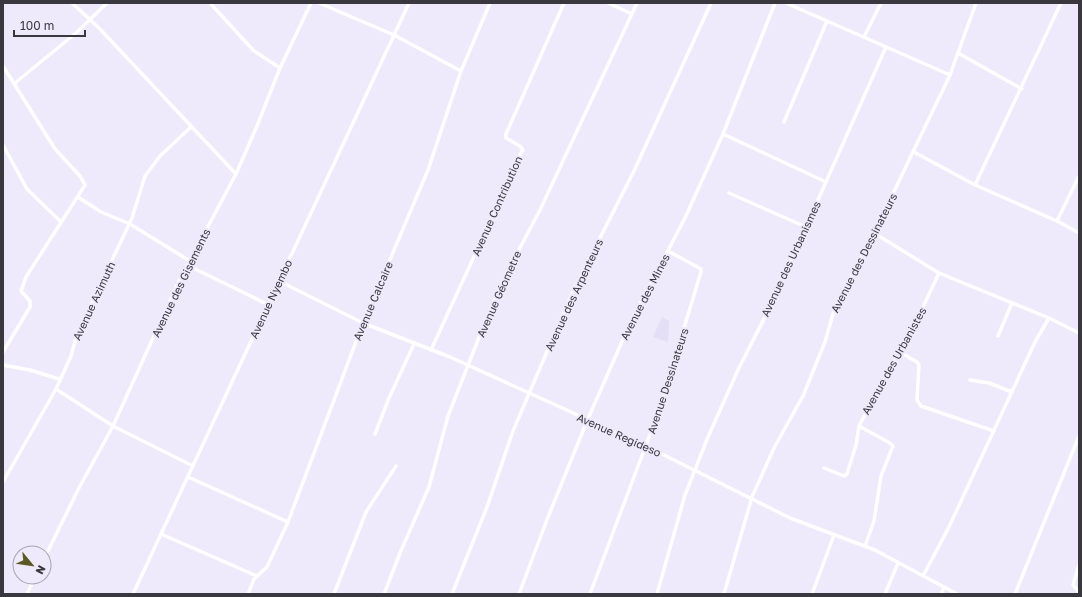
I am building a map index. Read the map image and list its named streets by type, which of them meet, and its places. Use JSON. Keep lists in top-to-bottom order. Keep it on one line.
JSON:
{"streets":{"street":["Avenue Contribution","Avenue des Dessinateurs","Avenue des Urbanismes","Avenue des Gisements","Avenue Géometre","Avenue des Arpenteurs","Avenue des Mines","Avenue Nyembo","Avenue Azimuth","Avenue Calcaire","Avenue des Urbanistes","Avenue Dessinateurs","Avenue Regideso"]},"crossings":[["Avenue Contribution","Avenue Regideso"],["Avenue des Dessinateurs","Avenue Regideso"],["Avenue des Urbanismes","Avenue Regideso"],["Avenue Géometre","Avenue Regideso"],["Avenue des Arpenteurs","Avenue Regideso"],["Avenue des Mines","Avenue Dessinateurs"],["Avenue des Mines","Avenue Regideso"],["Avenue Nyembo","Avenue Regideso"],["Avenue Calcaire","Avenue Regideso"],["Avenue des Urbanistes","Avenue Regideso"],["Avenue Dessinateurs","Avenue Regideso"]],"scale_bar":"100 m","north":"bottom right"}
